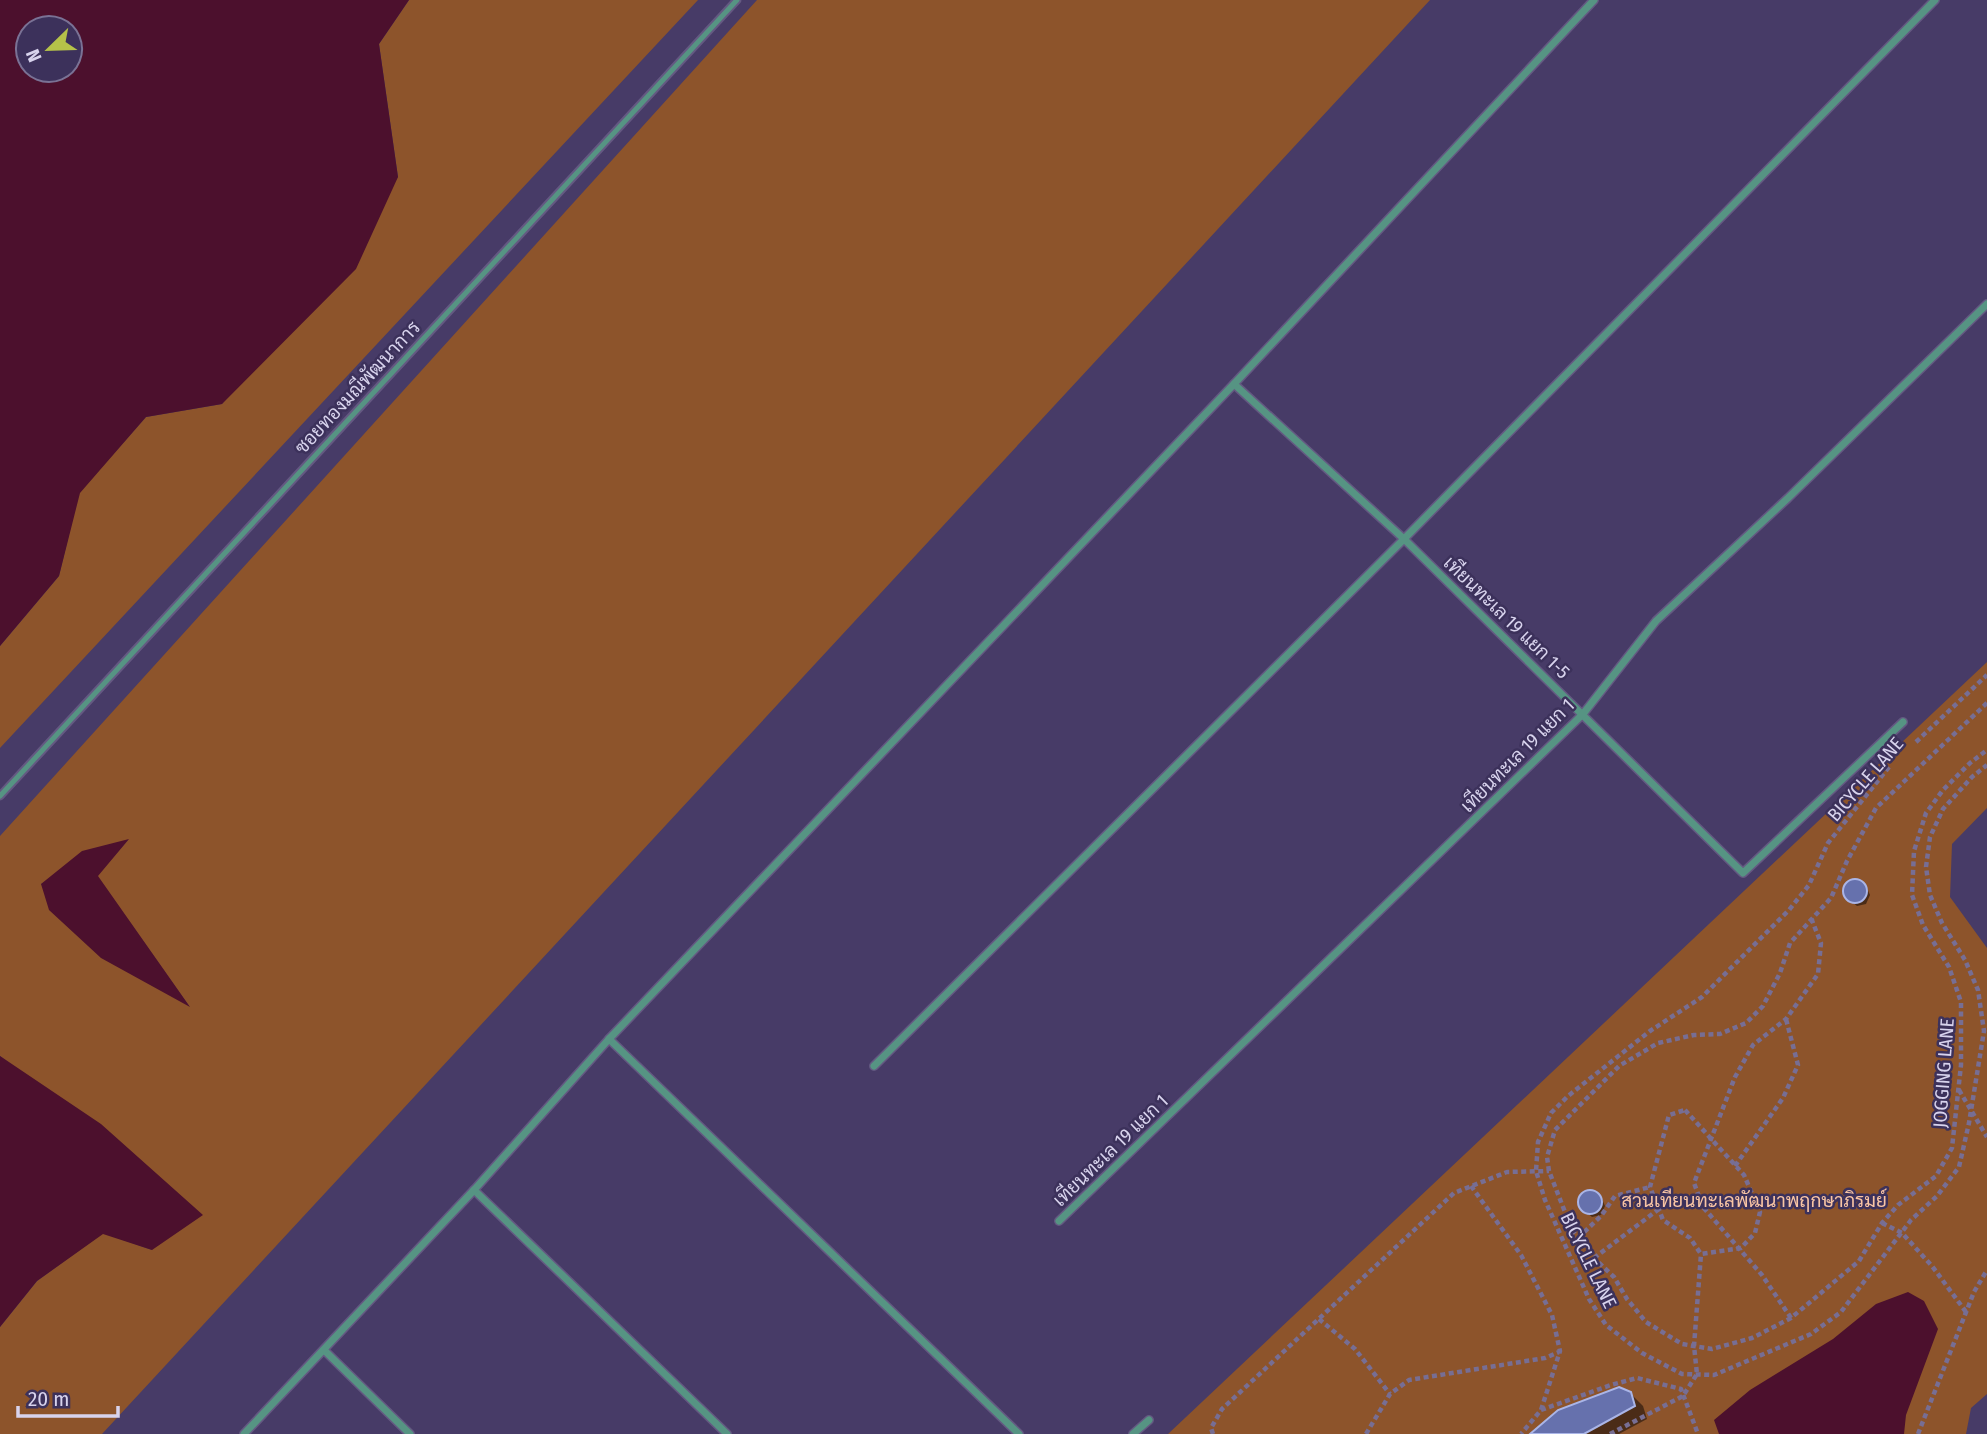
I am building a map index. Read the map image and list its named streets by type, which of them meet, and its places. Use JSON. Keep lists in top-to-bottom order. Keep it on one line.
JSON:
{"streets":{"street":["เทียนทะเล 19 แยก 1-5","เทียนทะเล 19 แยก 1"],"lane":["ซอยทองมณีพัฒนาการ"],"path":["BICYCLE LANE","JOGGING LANE"]},"crossings":[["เทียนทะเล 19 แยก 1-5","เทียนทะเล 19 แยก 1"]],"parks":["สวนเทียนทะเลพัฒนาพฤกษาภิรมย์"],"scale_bar":"20 m","north":"bottom left"}
